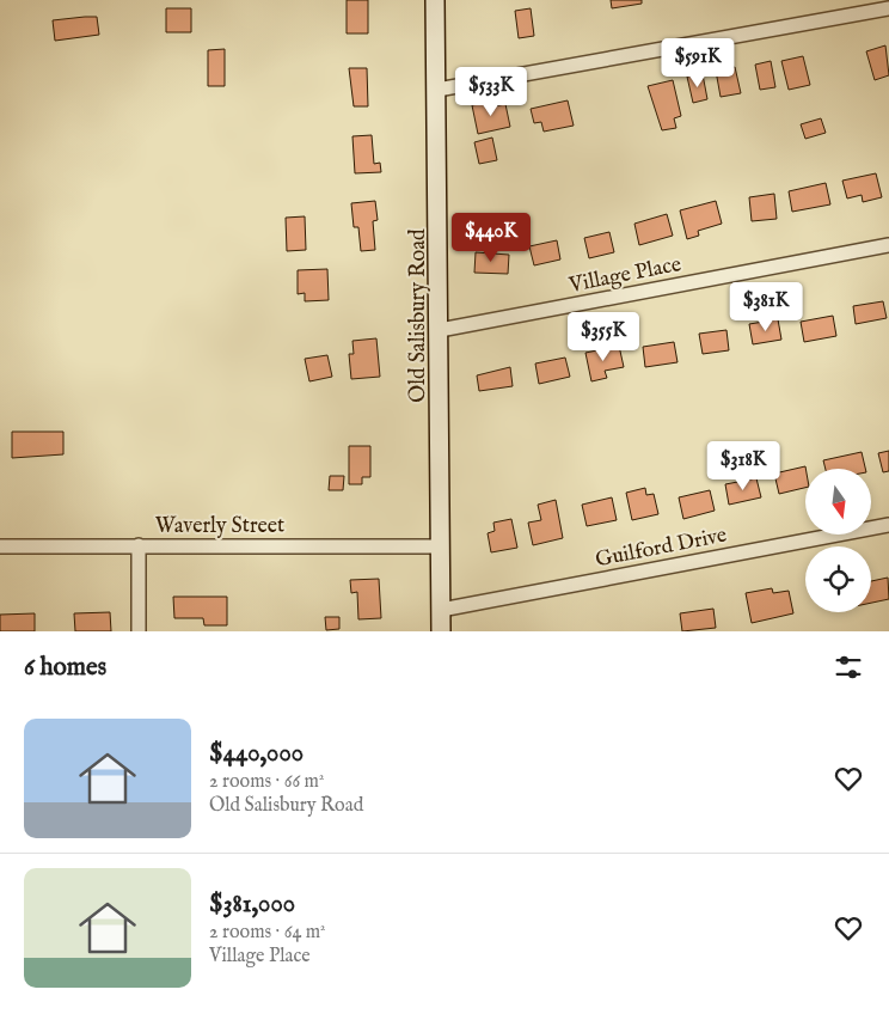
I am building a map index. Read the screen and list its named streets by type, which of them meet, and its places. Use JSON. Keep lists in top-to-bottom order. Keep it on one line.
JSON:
{"streets":{"main road":["Old Salisbury Road"],"street":["Village Place","Waverly Street","Guilford Drive"]},"crossings":[["Village Place","Old Salisbury Road"],["Old Salisbury Road","Waverly Street"],["Old Salisbury Road","Guilford Drive"]],"north":"bottom","page":{"price":["$591K","$533K","$440K","$381K","$355K","$318K"],"heading":"6 homes","list":[{"name":"$440,000","note":"2 rooms · 66 m² · Old Salisbury Road"},{"name":"$381,000","note":"2 rooms · 64 m² · Village Place"}]}}
